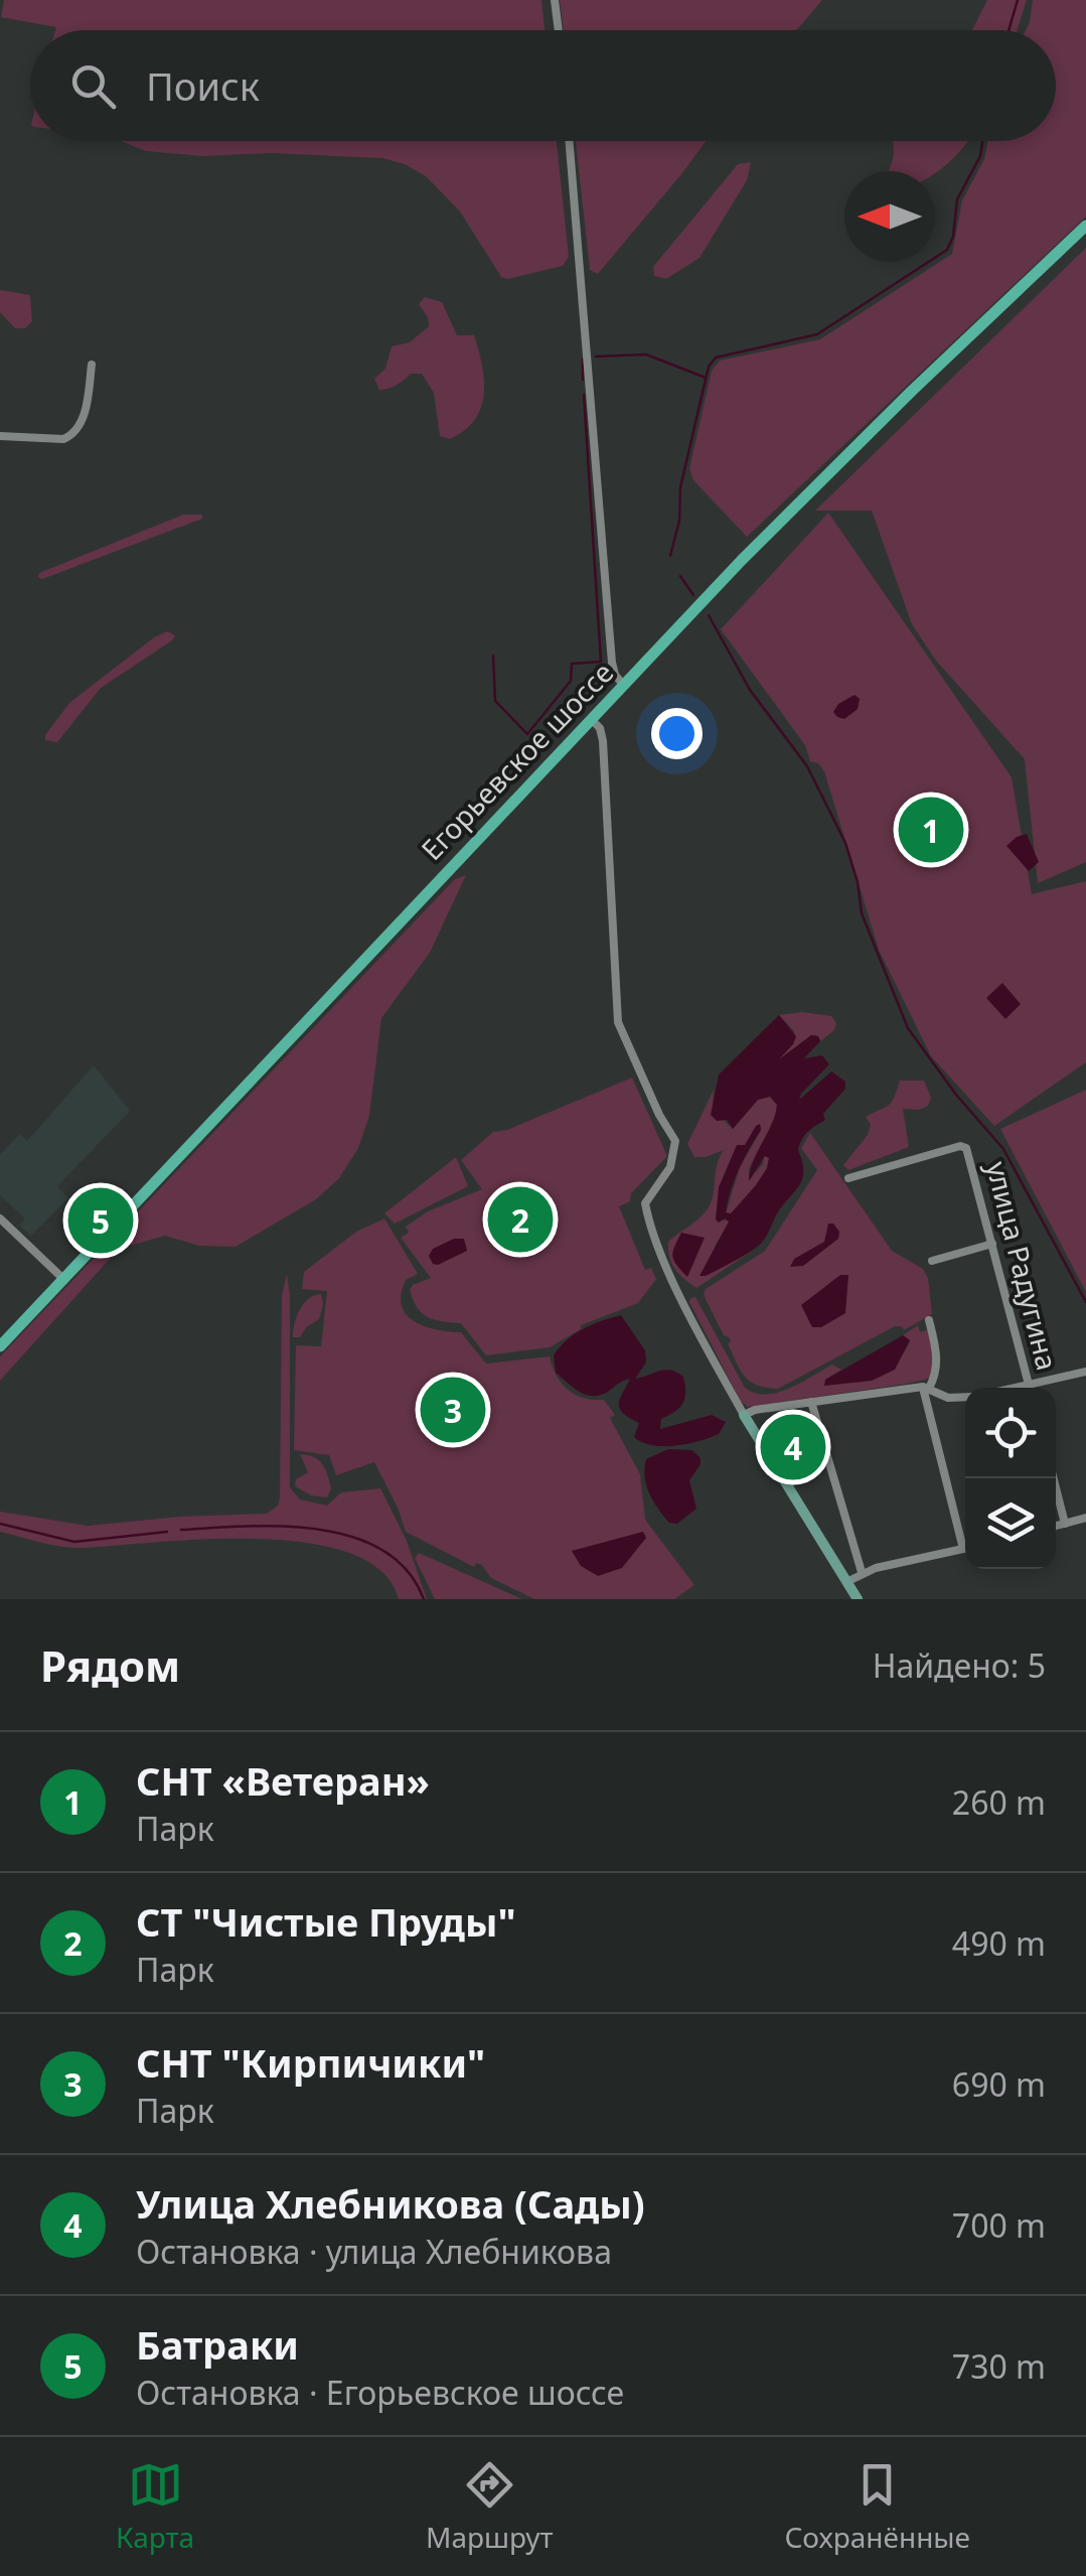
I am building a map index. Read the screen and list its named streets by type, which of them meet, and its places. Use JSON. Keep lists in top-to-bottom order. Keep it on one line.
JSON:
{"streets":{"main road":["Егорьевское шоссе"],"street":["улица Радугина"]},"north":"left","page":{"search":"Поиск","pins":["1","2","5","3","4"],"heading":["Рядом","Найдено: 5"],"list":[{"mark":"1","name":"СНТ «Ветеран»","note":"Парк","value":"260 m"},{"mark":"2","name":"СТ \"Чистые Пруды\"","note":"Парк","value":"490 m"},{"mark":"3","name":"СНТ \"Кирпичики\"","note":"Парк","value":"690 m"},{"mark":"4","name":"Улица Хлебникова (Сады)","note":"Остановка · улица Хлебникова","value":"700 m"},{"mark":"5","name":"Батраки","note":"Остановка · Егорьевское шоссе","value":"730 m"}],"nav":["Карта","Маршрут","Сохранённые"]}}
